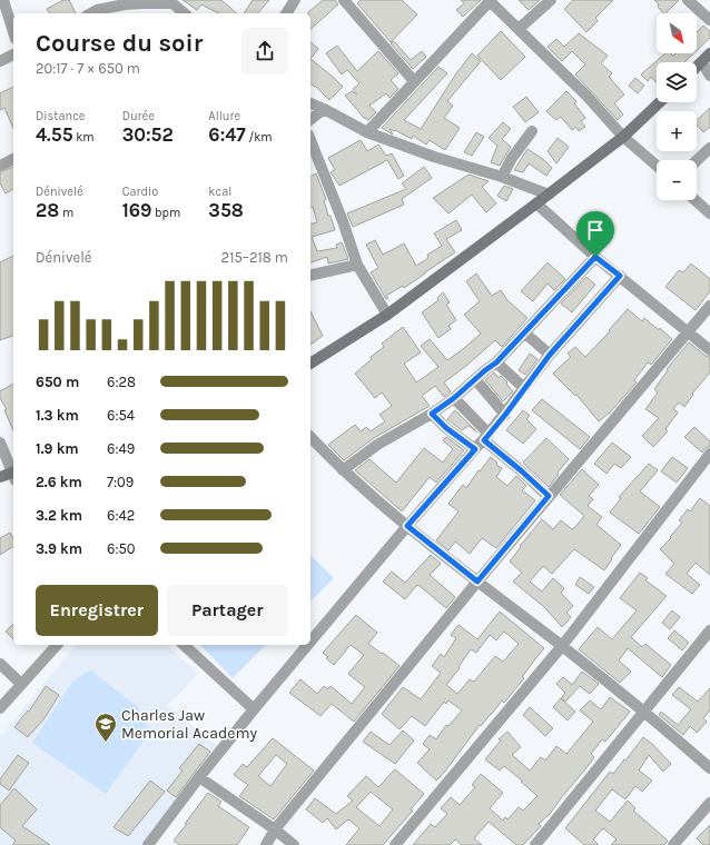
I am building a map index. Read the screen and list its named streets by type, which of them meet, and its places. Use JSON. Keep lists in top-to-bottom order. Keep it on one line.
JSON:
{"places":{"school or university":["Charles Jaw Memorial Academy"]},"north":"bottom right","page":{"map_buttons":["+","−"],"heading":["Course du soir","20:17 · 7 × 650 m"],"stats":[["Distance","4.55 km"],["Durée","30:52"],["Allure","6:47 /km"],["Dénivelé","28 m"],["Cardio","169 bpm"],["kcal","358"]],"chart":["Dénivelé","215–218 m"],"list":[{"name":"650 m","note":"6:28"},{"name":"1.3 km","note":"6:54"},{"name":"1.9 km","note":"6:49"},{"name":"2.6 km","note":"7:09"},{"name":"3.2 km","note":"6:42"},{"name":"3.9 km","note":"6:50"}],"buttons":["Enregistrer","Partager"]}}
